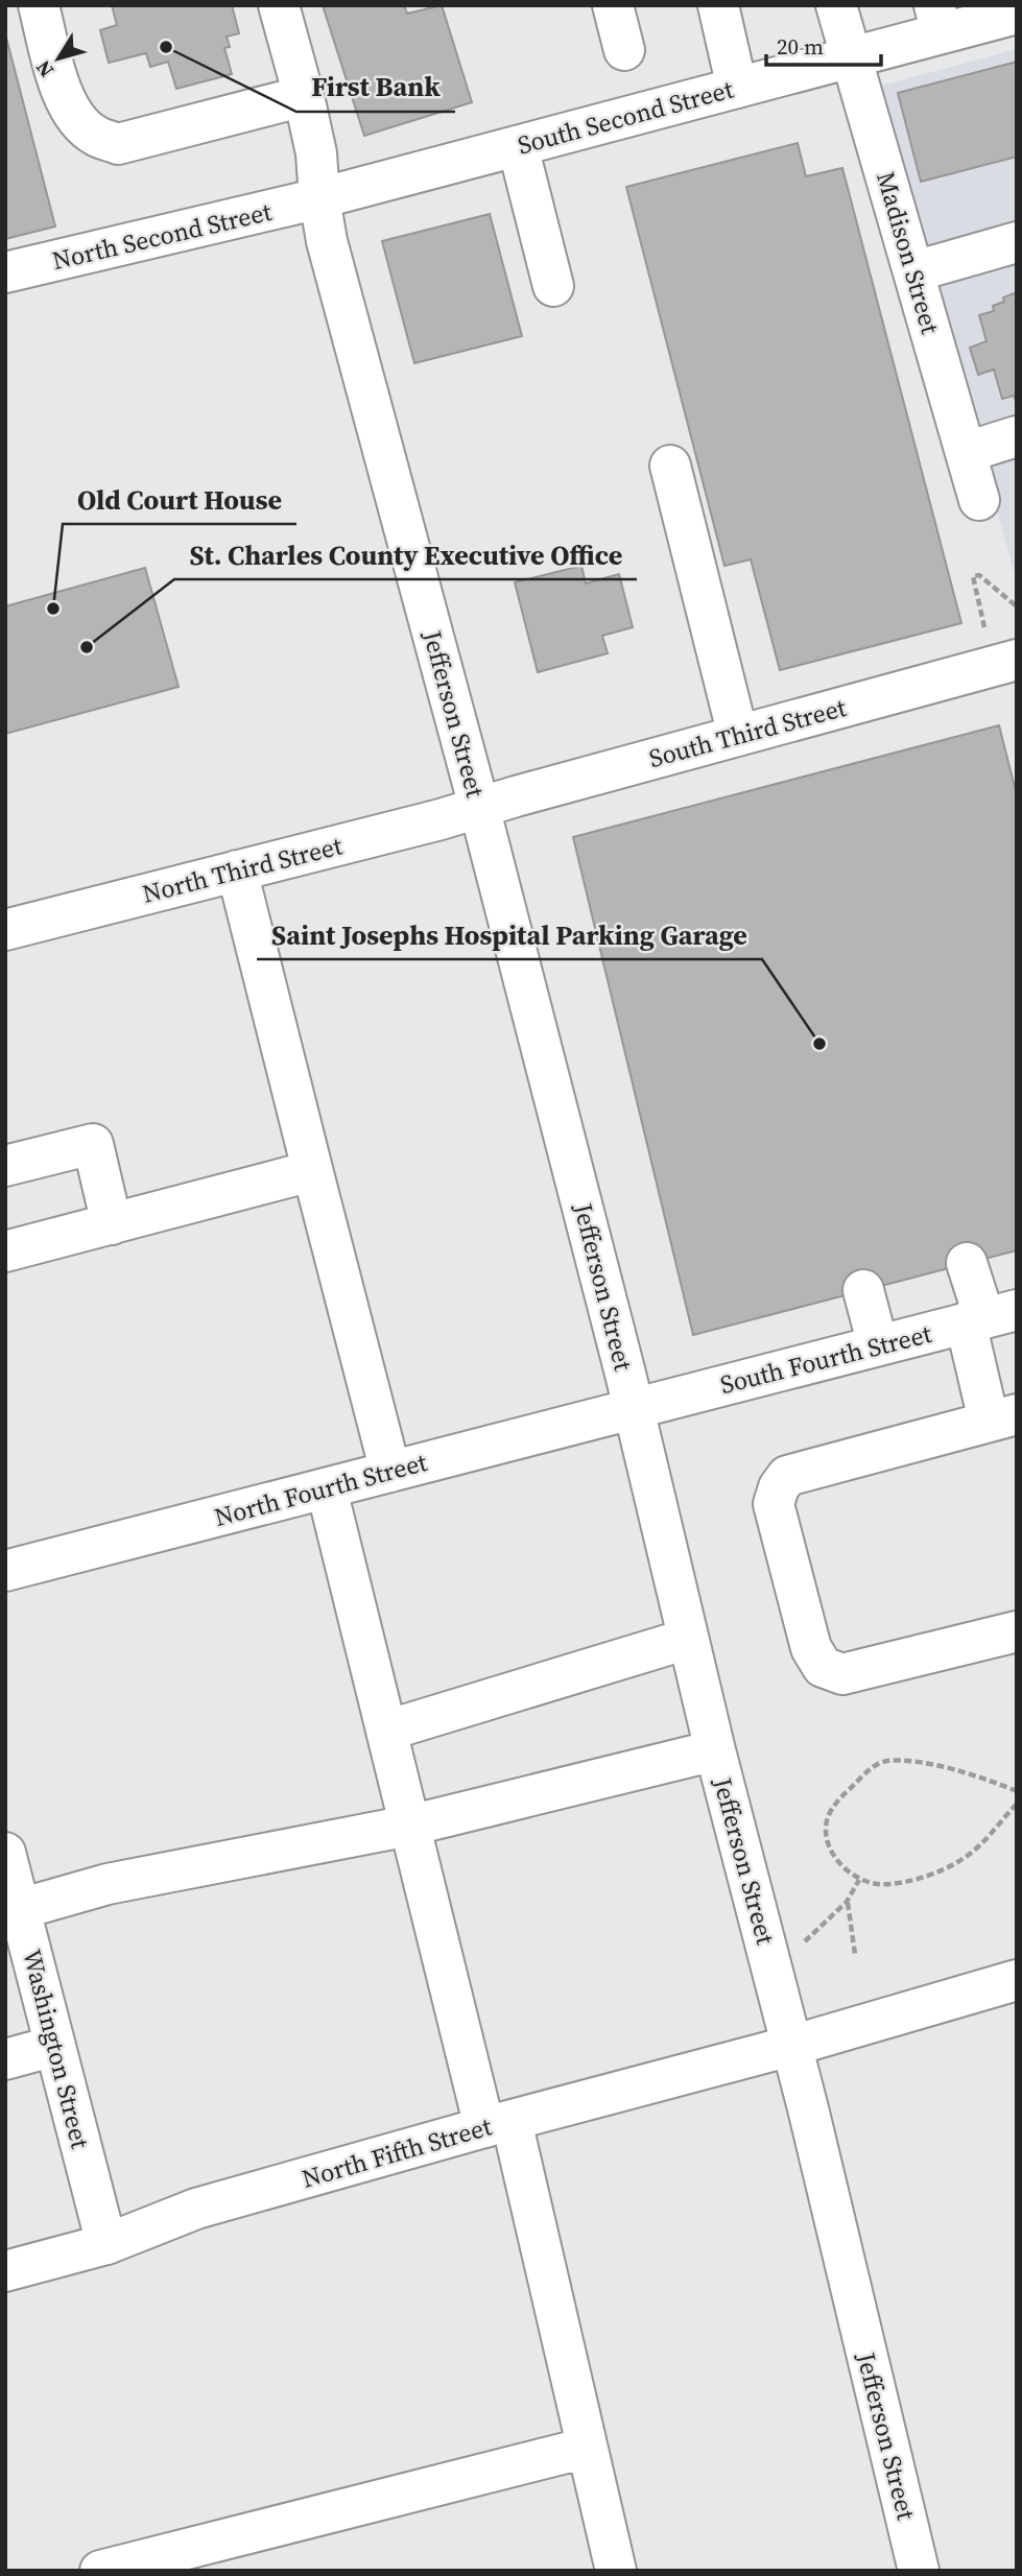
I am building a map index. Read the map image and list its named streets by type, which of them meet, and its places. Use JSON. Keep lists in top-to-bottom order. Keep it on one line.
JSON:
{"streets":{"street":["South Second Street","North Second Street","Madison Street","Jefferson Street","South Third Street","North Third Street","South Fourth Street","North Fourth Street","Washington Street","North Fifth Street"]},"crossings":[["South Second Street","North Second Street"],["South Second Street","Madison Street"],["South Second Street","Jefferson Street"],["North Second Street","Jefferson Street"],["Jefferson Street","South Third Street"],["Jefferson Street","North Third Street"],["Jefferson Street","South Fourth Street"],["Jefferson Street","North Fourth Street"],["Jefferson Street","North Fifth Street"],["South Third Street","North Third Street"],["South Fourth Street","North Fourth Street"],["Washington Street","North Fifth Street"]],"places":["First Bank","Old Court House","St. Charles County Executive Office","Saint Josephs Hospital Parking Garage"],"scale_bar":"20 m","north":"bottom left"}
